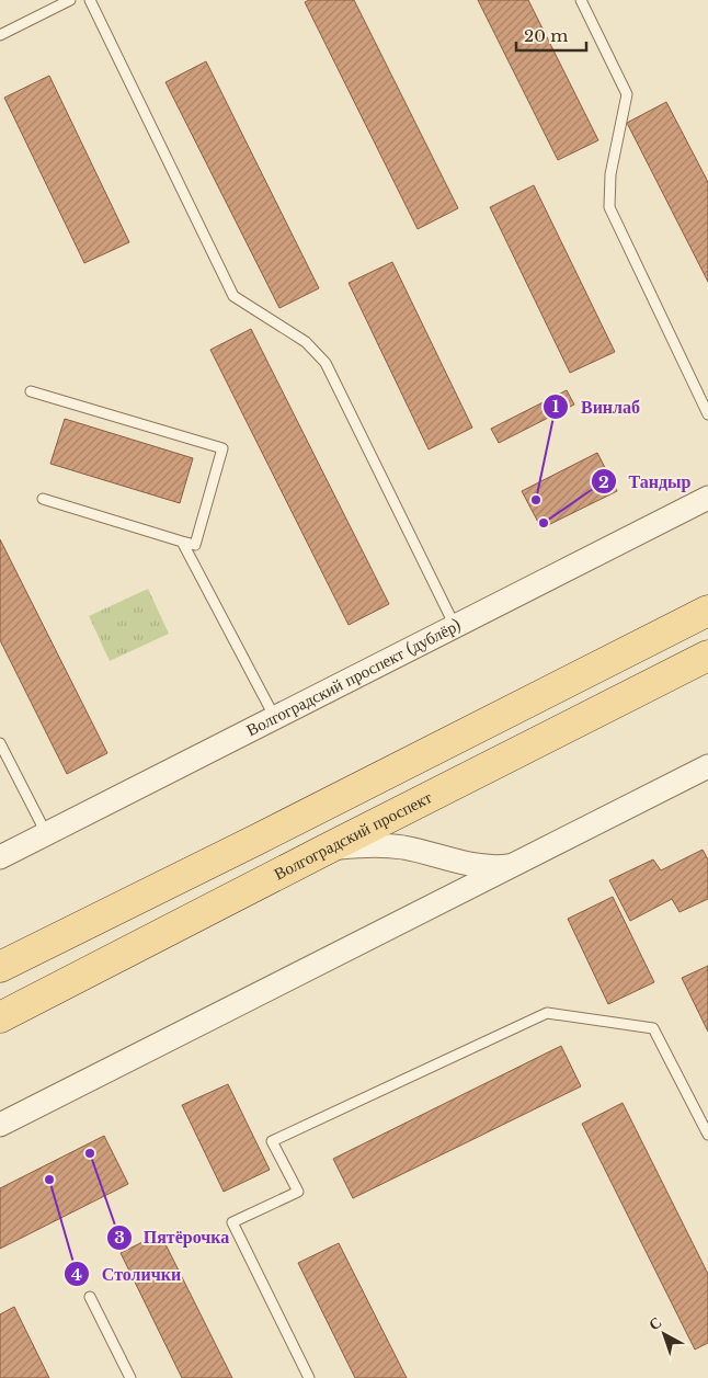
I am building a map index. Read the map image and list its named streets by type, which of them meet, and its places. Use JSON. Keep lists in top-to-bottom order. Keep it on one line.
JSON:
{"streets":{"main road":["Волгоградский проспект"],"street":["Волгоградский проспект (дублёр)"]},"places":["Винлаб","Тандыр","Пятёрочка","Столички"],"scale_bar":"20 m","north":"top left"}
